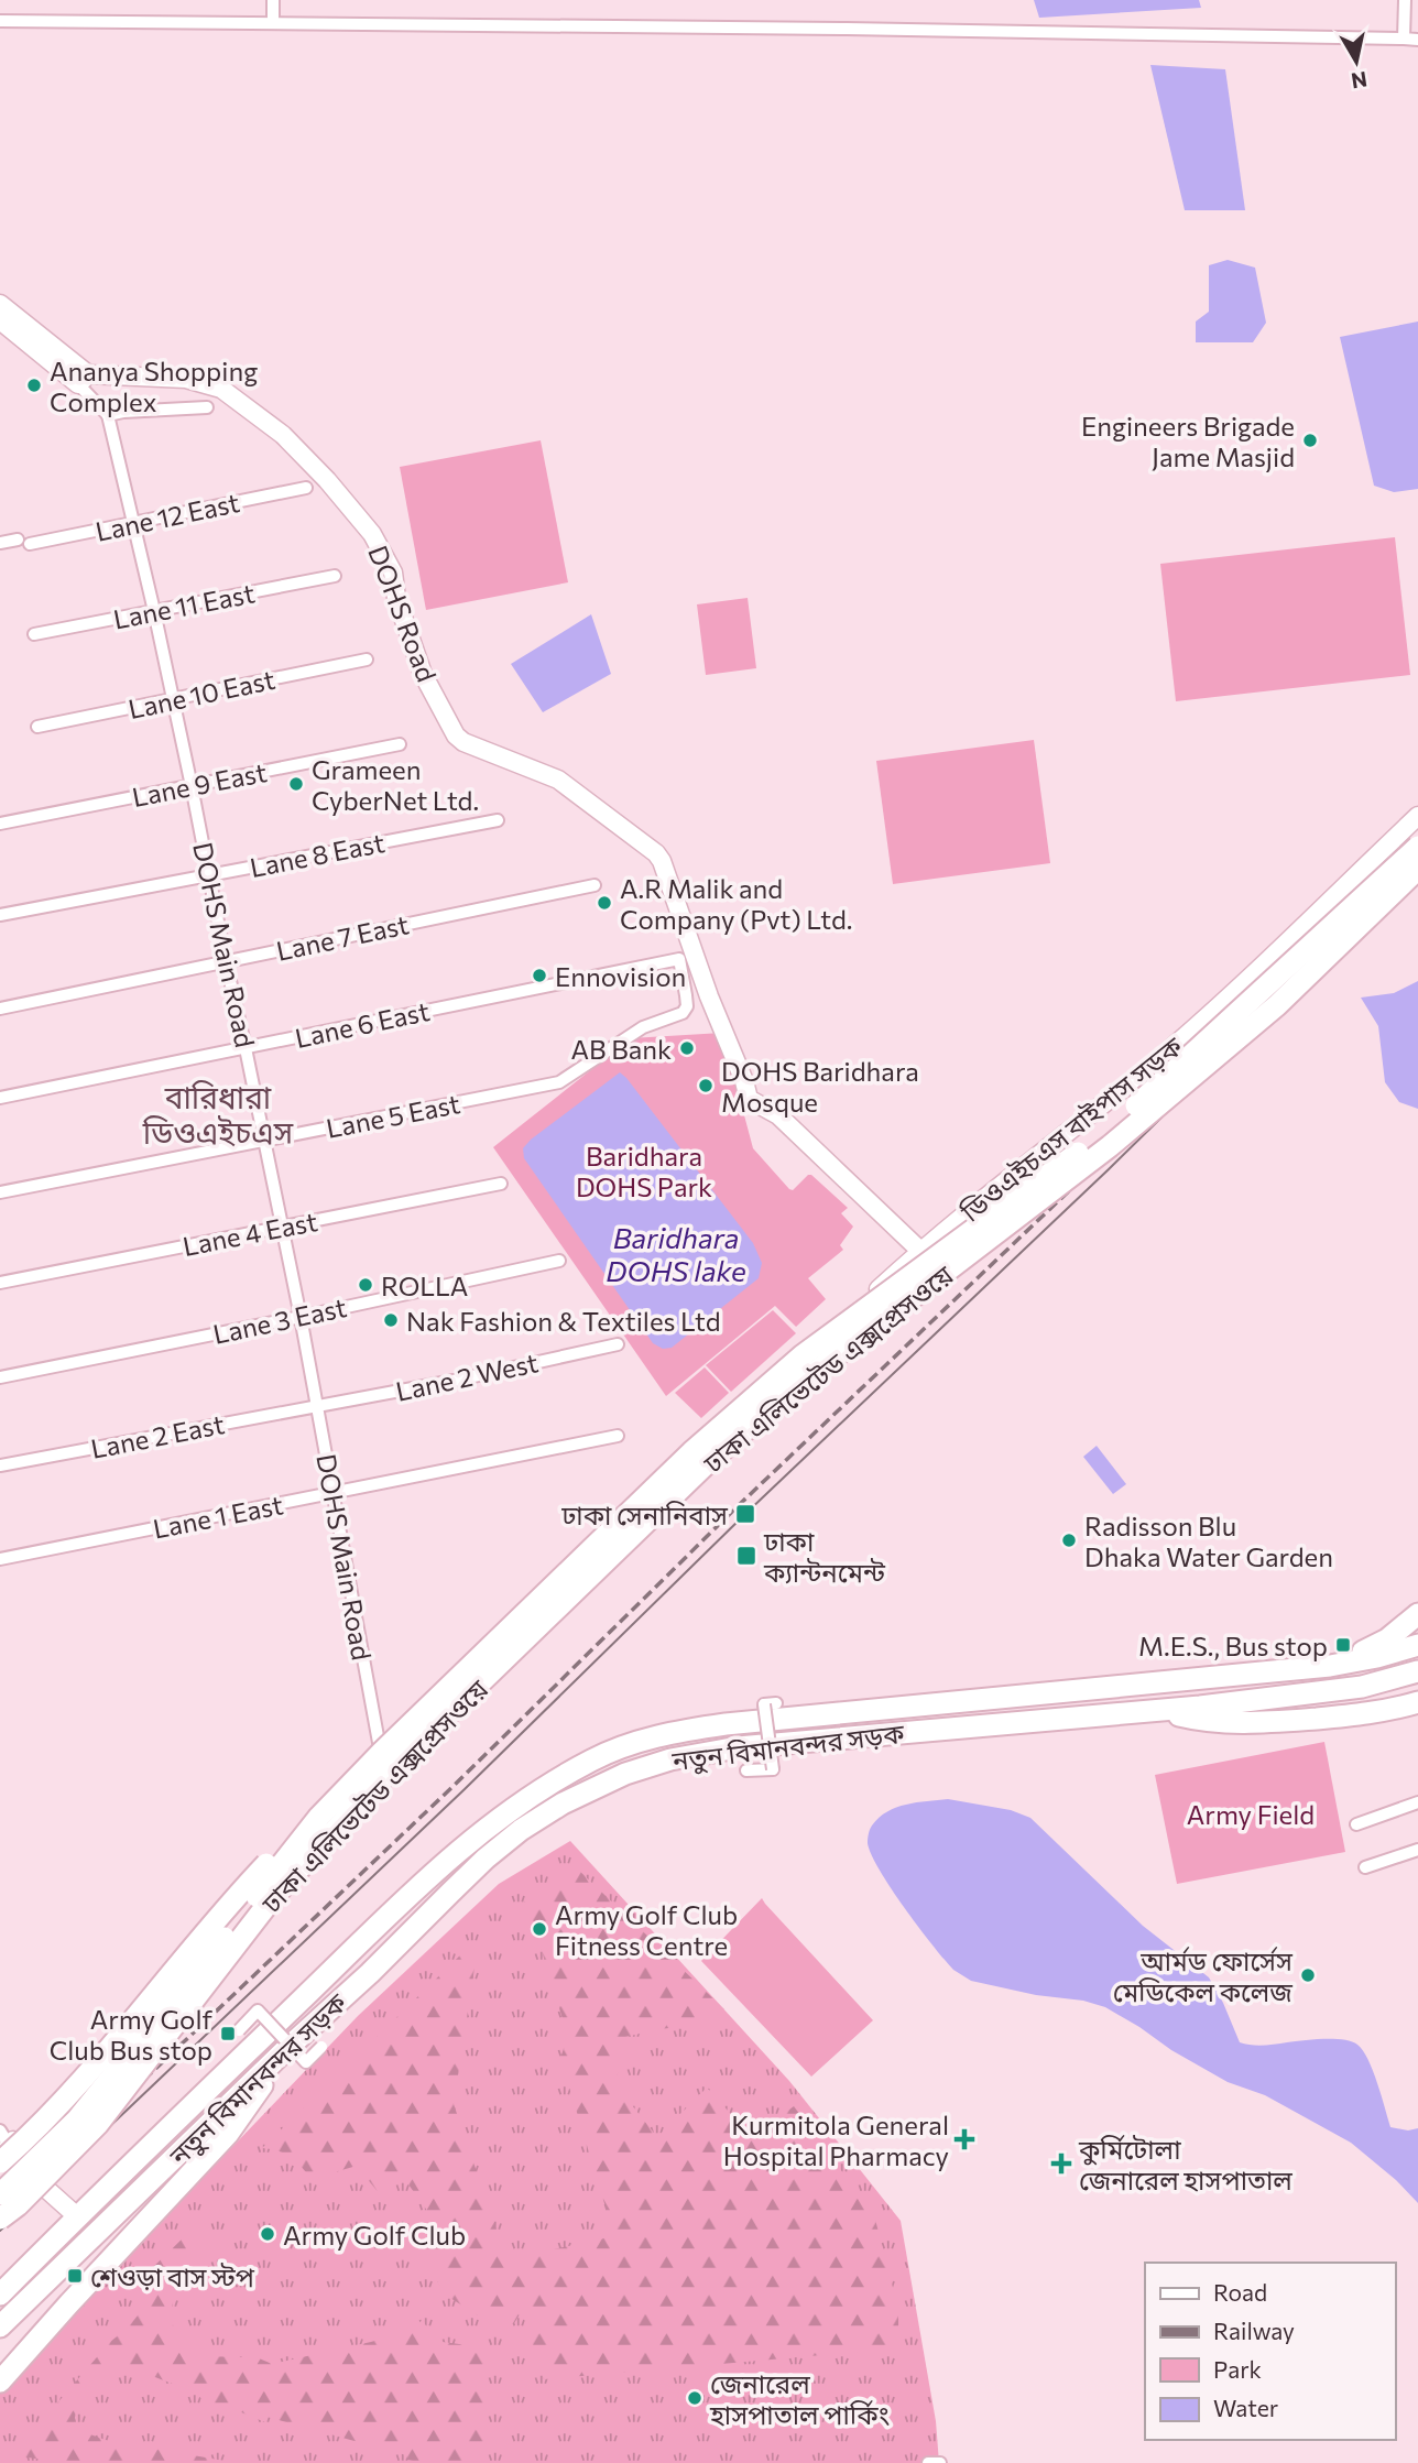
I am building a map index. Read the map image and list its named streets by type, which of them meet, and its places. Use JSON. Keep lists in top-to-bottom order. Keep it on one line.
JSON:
{"streets":{"highway":["ঢাকা এলিভেটেড এক্সপ্রেসওয়ে","নতুন বিমানবন্দর সড়ক"],"street":["Lane 12 East","Lane 11 East","DOHS Road","Lane 10 East","Lane 9 East","Lane 8 East","Lane 7 East","DOHS Main Road","Lane 6 East","Lane 5 East","ডিওএইচএস বাইপাস সড়ক","Lane 4 East","Lane 3 East","Lane 2 West","Lane 2 East","Lane 1 East"]},"crossings":[["Lane 12 East","DOHS Main Road"],["Lane 11 East","DOHS Main Road"],["DOHS Road","ডিওএইচএস বাইপাস সড়ক"],["Lane 10 East","DOHS Main Road"],["Lane 9 East","DOHS Main Road"],["Lane 8 East","DOHS Main Road"],["Lane 7 East","DOHS Main Road"],["DOHS Main Road","Lane 6 East"],["DOHS Main Road","Lane 5 East"],["DOHS Main Road","ডিওএইচএস বাইপাস সড়ক"],["DOHS Main Road","Lane 4 East"],["DOHS Main Road","Lane 3 East"],["DOHS Main Road","Lane 2 West"],["DOHS Main Road","Lane 2 East"],["DOHS Main Road","Lane 1 East"],["Lane 6 East","Lane 5 East"],["Lane 2 West","Lane 2 East"]],"districts":["বারিধারা ডিওএইচএস"],"water":["Baridhara DOHS lake"],"parks":["Baridhara DOHS Park","Army Field"],"places":{"other":["Ananya Shopping Complex","Engineers Brigade Jame Masjid","Grameen CyberNet Ltd.","A.R Malik and Company (Pvt) Ltd.","Ennovision","AB Bank","DOHS Baridhara Mosque","ROLLA","Nak Fashion & Textiles Ltd","Radisson Blu Dhaka Water Garden","Army Golf Club Fitness Centre","আর্মড ফোর্সেস মেডিকেল কলেজ","Army Golf Club","জেনারেল হাসপাতাল পার্কিং"],"transit":["ঢাকা সেনানিবাস","ঢাকা ক্যান্টনমেন্ট","M.E.S., Bus stop","Army Golf Club Bus stop","শেওড়া বাস স্টপ"],"health":["Kurmitola General Hospital Pharmacy","কুর্মিটোলা জেনারেল হাসপাতাল"]},"legend":["Road","Railway","Park","Water"],"north":"bottom"}
